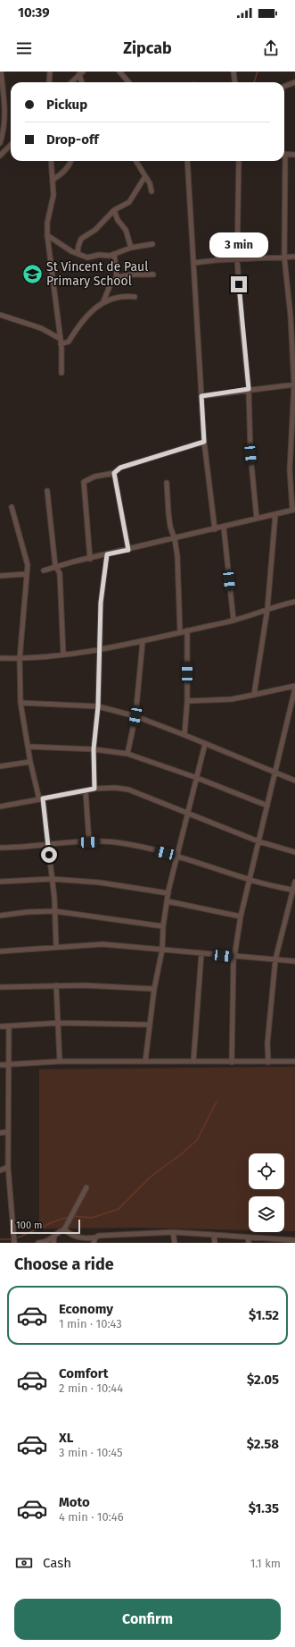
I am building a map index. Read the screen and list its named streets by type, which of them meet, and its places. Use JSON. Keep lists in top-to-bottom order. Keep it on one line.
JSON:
{"places":{"school or university":["St Vincent de Paul Primary School"]},"scale_bar":"100 m","page":{"status":"10:39","header":"Zipcab","banner":["Pickup","Drop-off"],"bubble":"3 min","scale":"100 m","heading":"Choose a ride","list":[{"name":"Economy","note":"1 min · 10:43","value":"$1.52"},{"name":"Comfort","note":"2 min · 10:44","value":"$2.05"},{"name":"XL","note":"3 min · 10:45","value":"$2.58"},{"name":"Moto","note":"4 min · 10:46","value":"$1.35"}],"pay":["Cash","1.1 km"],"buttons":"Confirm"}}
